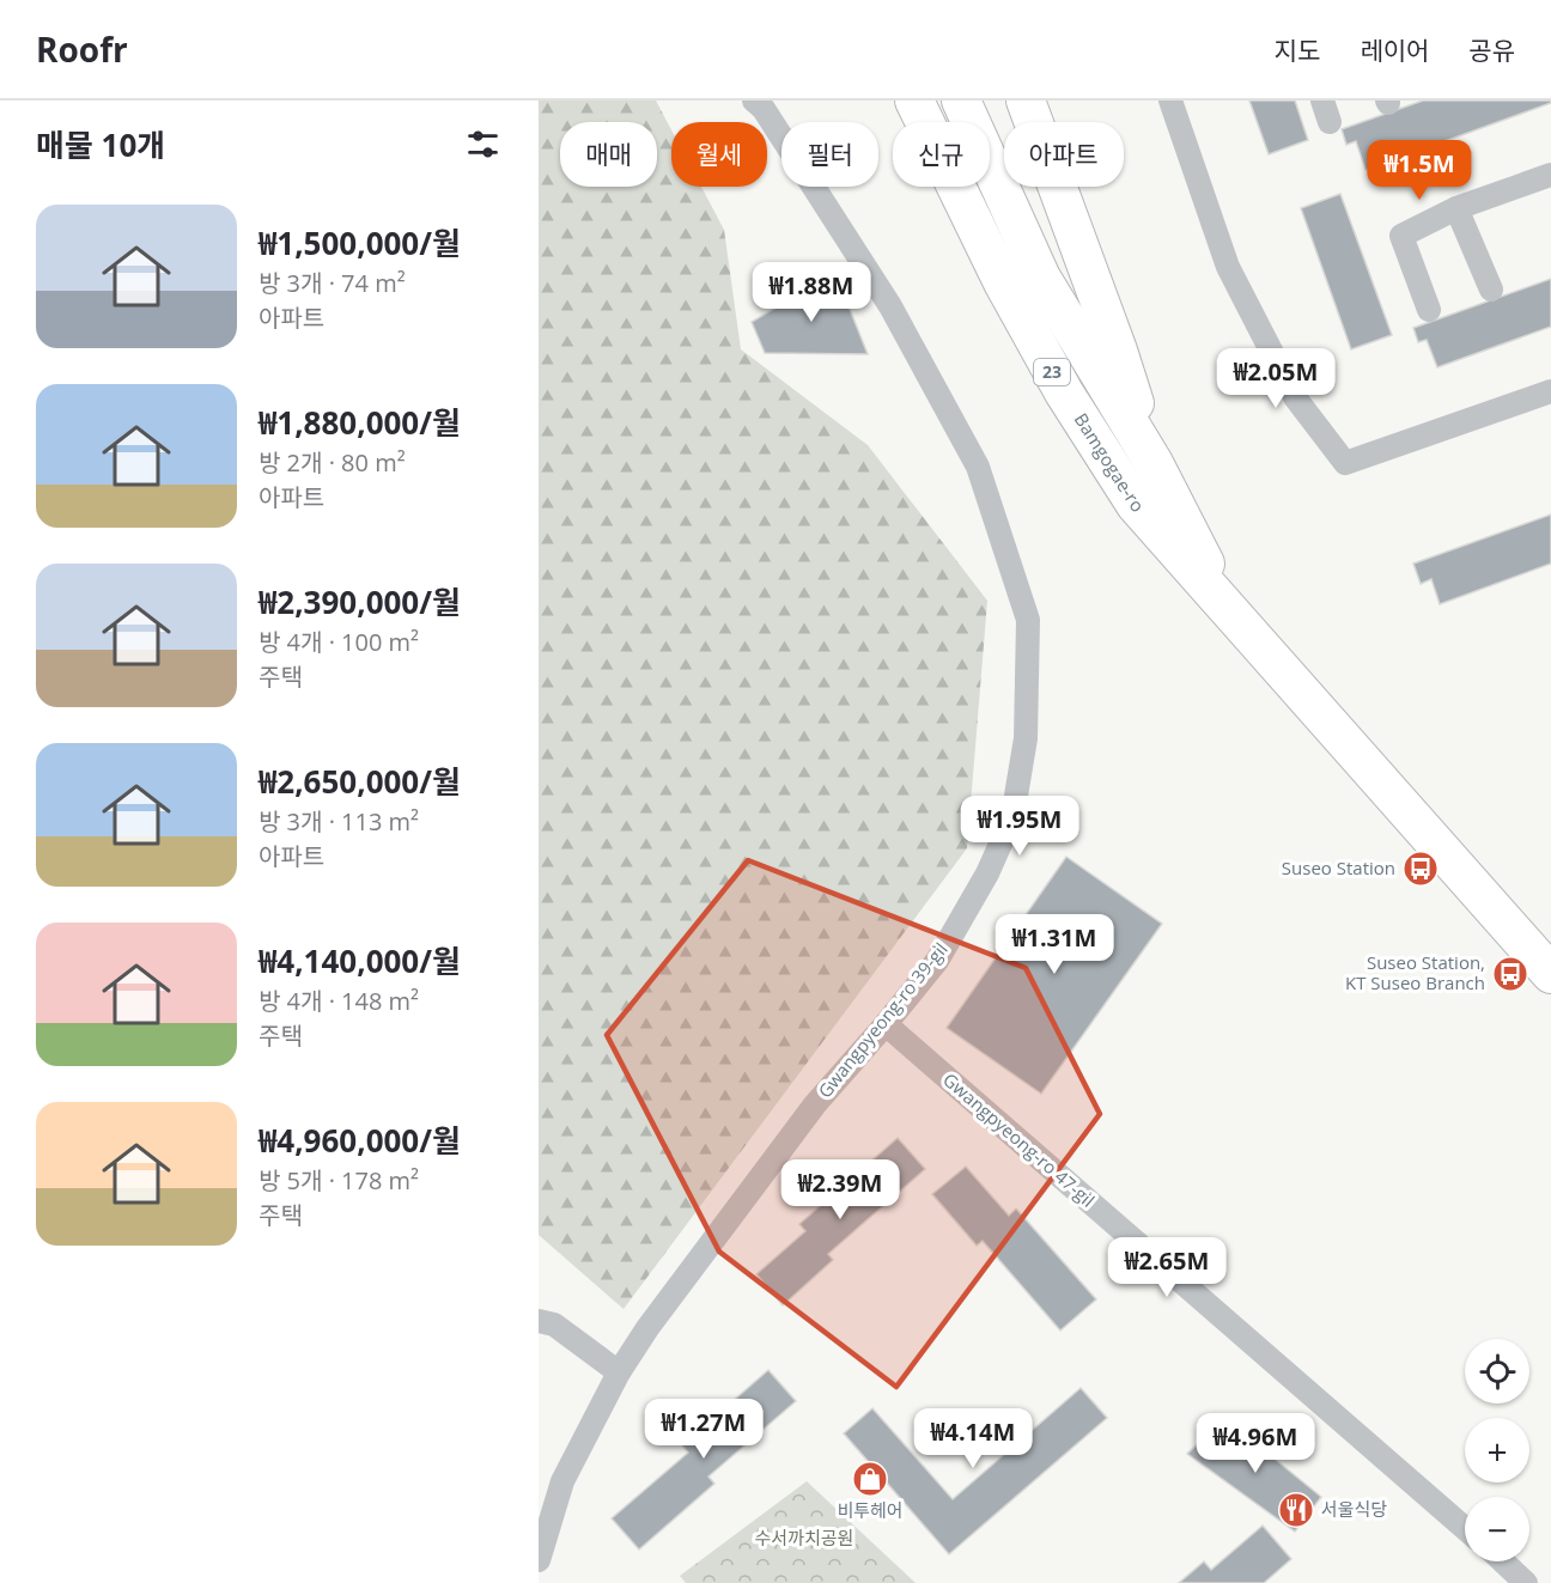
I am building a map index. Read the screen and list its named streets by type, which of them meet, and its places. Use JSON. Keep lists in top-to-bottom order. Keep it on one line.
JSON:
{"streets":{"main road":["23","Bamgogae-ro"],"street":["Gwangpyeong-ro 39-gil","Gwangpyeong-ro 47-gil"]},"crossings":[["Gwangpyeong-ro 39-gil","Gwangpyeong-ro 47-gil"]],"parks":["수서까치공원"],"places":{"bus stop":["Suseo Station","Suseo Station, KT Suseo Branch"],"shop":["비투헤어"],"restaurant":["서울식당"]},"page":{"header":"Roofr","nav":["지도","레이어","공유"],"heading":"매물 10개","chip":["매매","월세","필터","신규","아파트"],"price":["₩1.5M","₩1.88M","₩2.05M","₩1.95M","₩1.31M","₩2.39M","₩2.65M","₩1.27M","₩4.14M","₩4.96M"],"list":[{"name":"₩1,500,000/월","note":"방 3개 · 74 m² · 아파트"},{"name":"₩1,880,000/월","note":"방 2개 · 80 m² · 아파트"},{"name":"₩2,390,000/월","note":"방 4개 · 100 m² · 주택"},{"name":"₩2,650,000/월","note":"방 3개 · 113 m² · 아파트"},{"name":"₩4,140,000/월","note":"방 4개 · 148 m² · 주택"},{"name":"₩4,960,000/월","note":"방 5개 · 178 m² · 주택"}],"map_buttons":["+","−"]}}
